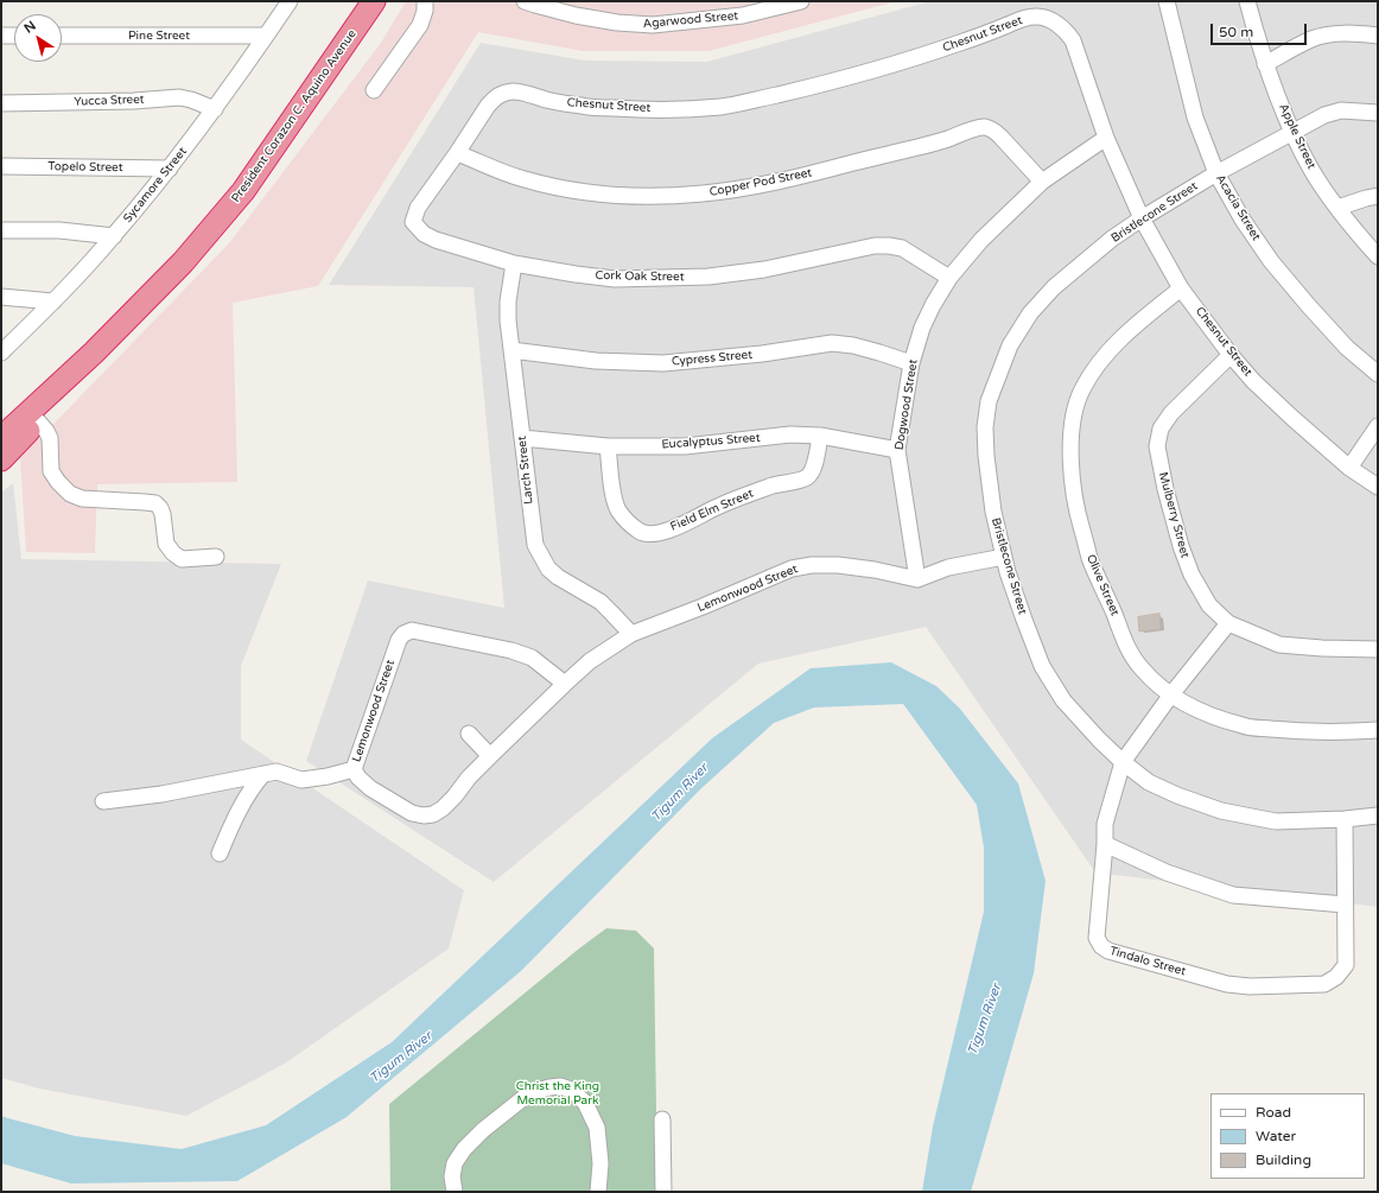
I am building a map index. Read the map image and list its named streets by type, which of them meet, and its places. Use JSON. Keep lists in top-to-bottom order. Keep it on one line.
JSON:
{"streets":{"highway":["President Corazon C. Aquino Avenue"],"street":["Agarwood Street","Chesnut Street","Pine Street","Yucca Street","Apple Street","Topelo Street","Copper Pod Street","Sycamore Street","Acacia Street","Bristlecone Street","Cork Oak Street","Cypress Street","Dogwood Street","Eucalyptus Street","Larch Street","Field Elm Street","Mulberry Street","Olive Street","Lemonwood Street","Tindalo Street"]},"crossings":[["Chesnut Street","Copper Pod Street"],["Chesnut Street","Bristlecone Street"],["Chesnut Street","Cork Oak Street"],["Chesnut Street","Dogwood Street"],["Chesnut Street","Mulberry Street"],["Chesnut Street","Olive Street"],["Pine Street","Sycamore Street"],["Yucca Street","Sycamore Street"],["Apple Street","Bristlecone Street"],["Topelo Street","Sycamore Street"],["Copper Pod Street","Cork Oak Street"],["Copper Pod Street","Dogwood Street"],["Acacia Street","Bristlecone Street"],["Bristlecone Street","Tindalo Street"],["Cork Oak Street","Dogwood Street"],["Cork Oak Street","Larch Street"],["Cypress Street","Dogwood Street"],["Cypress Street","Larch Street"],["Dogwood Street","Eucalyptus Street"],["Dogwood Street","Lemonwood Street"],["Eucalyptus Street","Larch Street"],["Eucalyptus Street","Field Elm Street"],["Larch Street","Lemonwood Street"],["Mulberry Street","Tindalo Street"],["Olive Street","Tindalo Street"]],"water":["Tigum River"],"parks":["Christ the King Memorial Park"],"legend":["Road","Water","Building"],"scale_bar":"50 m","north":"top left"}
